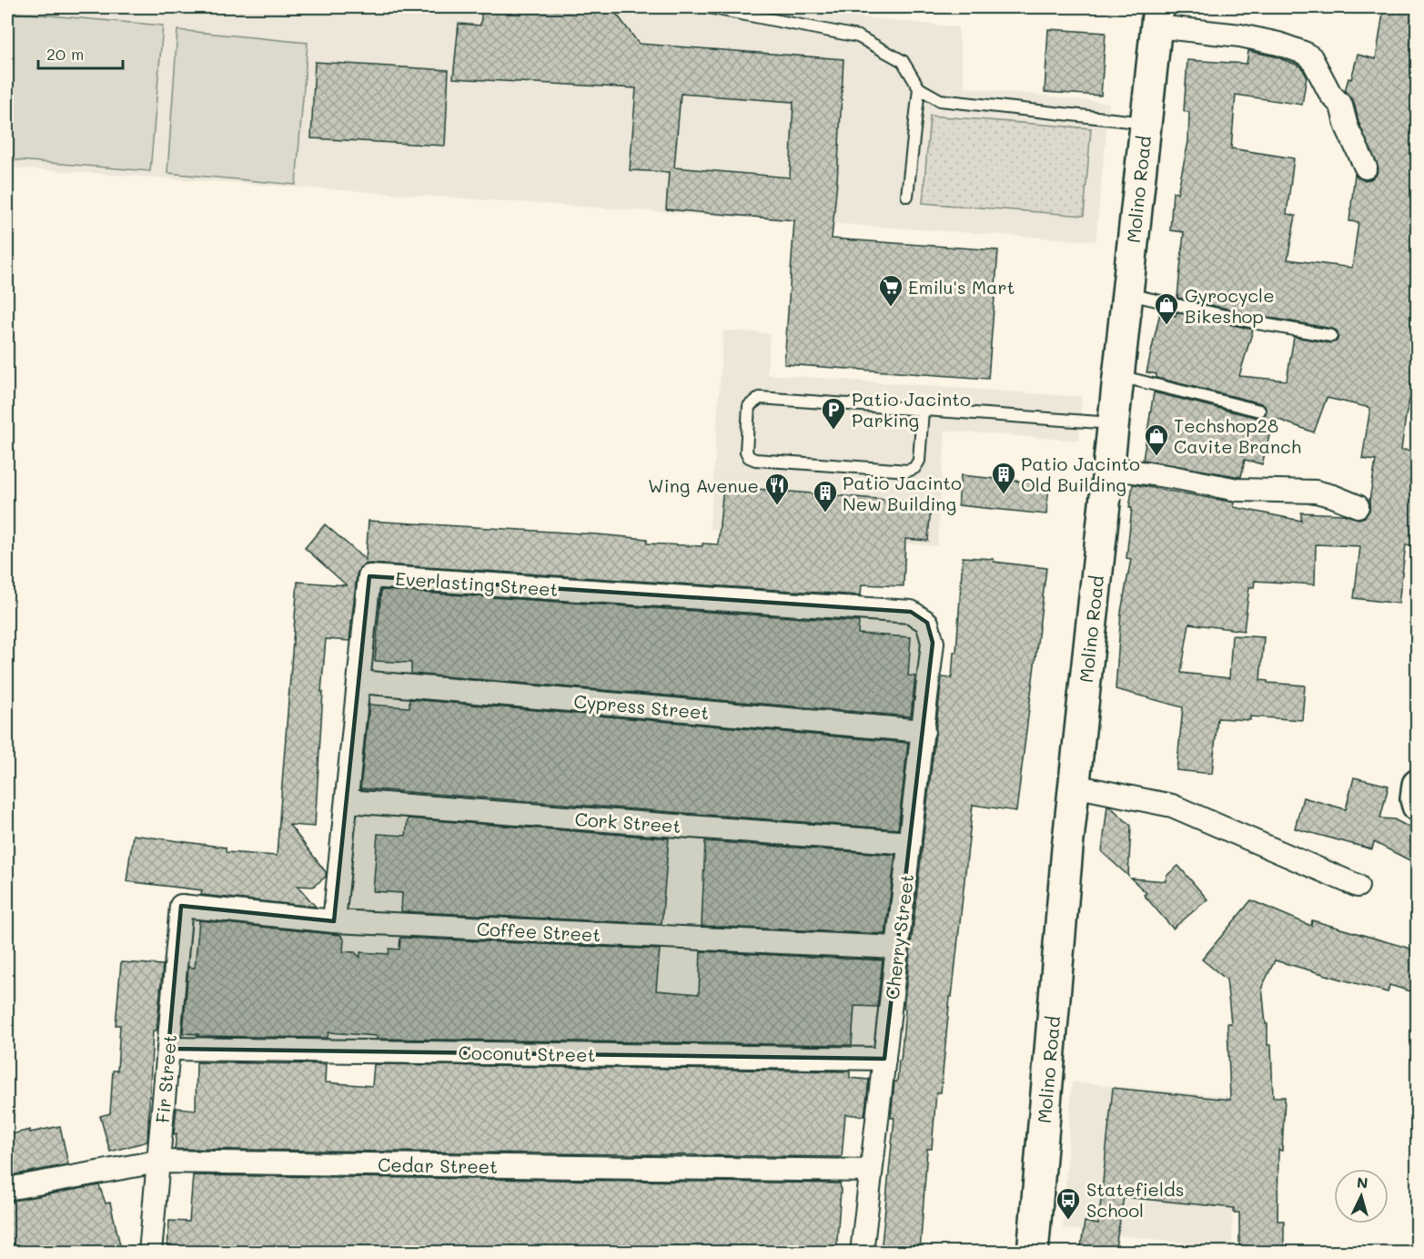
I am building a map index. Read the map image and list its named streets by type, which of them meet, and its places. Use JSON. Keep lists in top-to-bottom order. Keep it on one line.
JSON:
{"streets":{"main road":["Molino Road"],"street":["Everlasting Street","Cypress Street","Cork Street","Coffee Street","Cherry Street","Coconut Street","Fir Street","Cedar Street"]},"crossings":[["Everlasting Street","Cypress Street"],["Everlasting Street","Cork Street"],["Everlasting Street","Coffee Street"],["Everlasting Street","Cherry Street"],["Cypress Street","Cherry Street"],["Cork Street","Cherry Street"],["Coffee Street","Cherry Street"],["Coffee Street","Fir Street"],["Cherry Street","Coconut Street"],["Cherry Street","Cedar Street"],["Coconut Street","Fir Street"],["Fir Street","Cedar Street"]],"places":{"supermarket":["Emilu's Mart"],"shop":["Gyrocycle Bikeshop","Techshop28 Cavite Branch"],"parking":["Patio Jacinto Parking"],"building":["Patio Jacinto Old Building","Patio Jacinto New Building"],"restaurant":["Wing Avenue"],"bus stop":["Statefields School"]},"scale_bar":"20 m","north":"top"}
